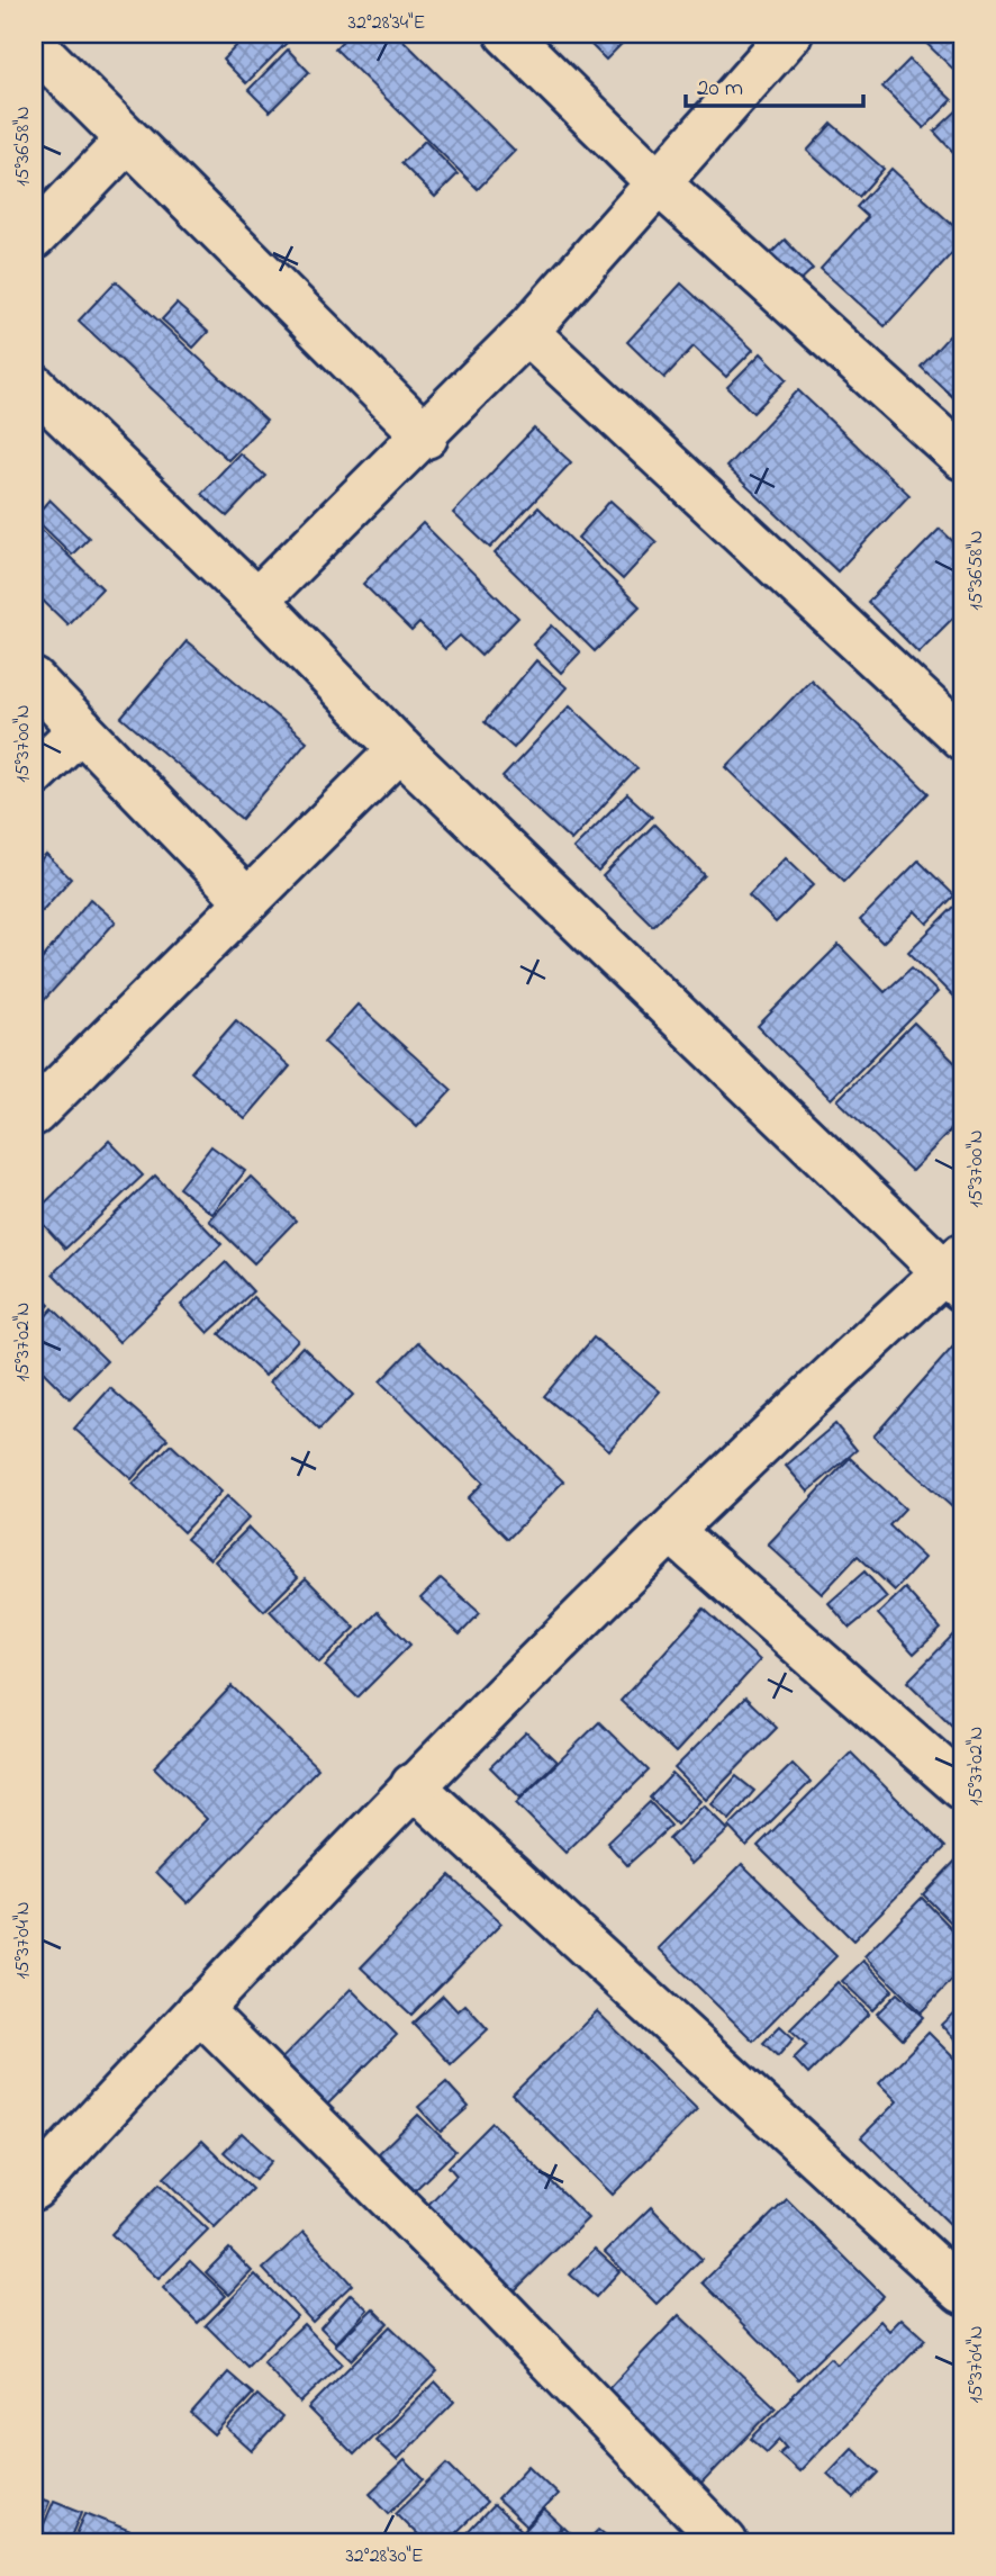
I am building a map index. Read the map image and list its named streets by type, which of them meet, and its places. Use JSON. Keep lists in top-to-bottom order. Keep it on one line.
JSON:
{"scale_bar":"20 m","coordinates":["32°28'34\"E","15°36'58\"N","15°37'00\"N","15°37'02\"N","15°37'04\"N","32°28'30\"E"]}
